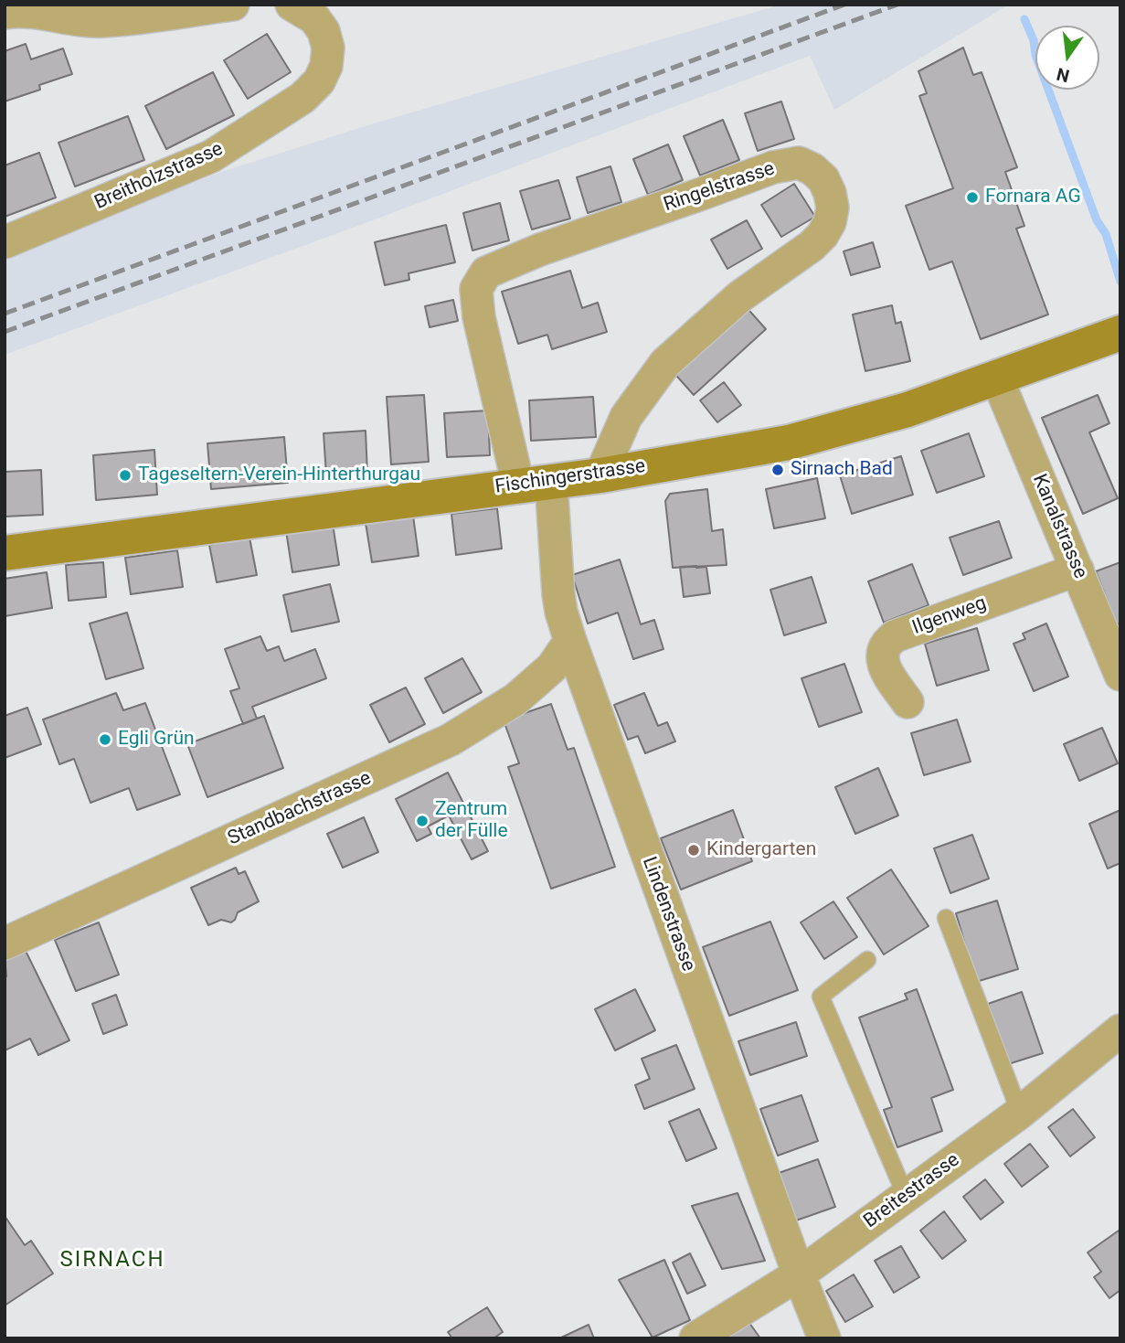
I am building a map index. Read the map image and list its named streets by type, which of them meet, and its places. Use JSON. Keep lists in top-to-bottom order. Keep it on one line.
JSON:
{"streets":{"main road":["Fischingerstrasse"],"street":["Breitholzstrasse","Ringelstrasse","Kanalstrasse","Ilgenweg","Standbachstrasse","Lindenstrasse","Breitestrasse"]},"crossings":[["Ringelstrasse","Fischingerstrasse"],["Ringelstrasse","Lindenstrasse"],["Fischingerstrasse","Kanalstrasse"],["Fischingerstrasse","Lindenstrasse"],["Kanalstrasse","Ilgenweg"],["Standbachstrasse","Lindenstrasse"],["Lindenstrasse","Breitestrasse"]],"districts":["SIRNACH"],"places":["Fornara AG","Sirnach Bad","Tageseltern-Verein-Hinterthurgau","Egli Grün","Zentrum der Fülle","Kindergarten"],"north":"bottom"}
